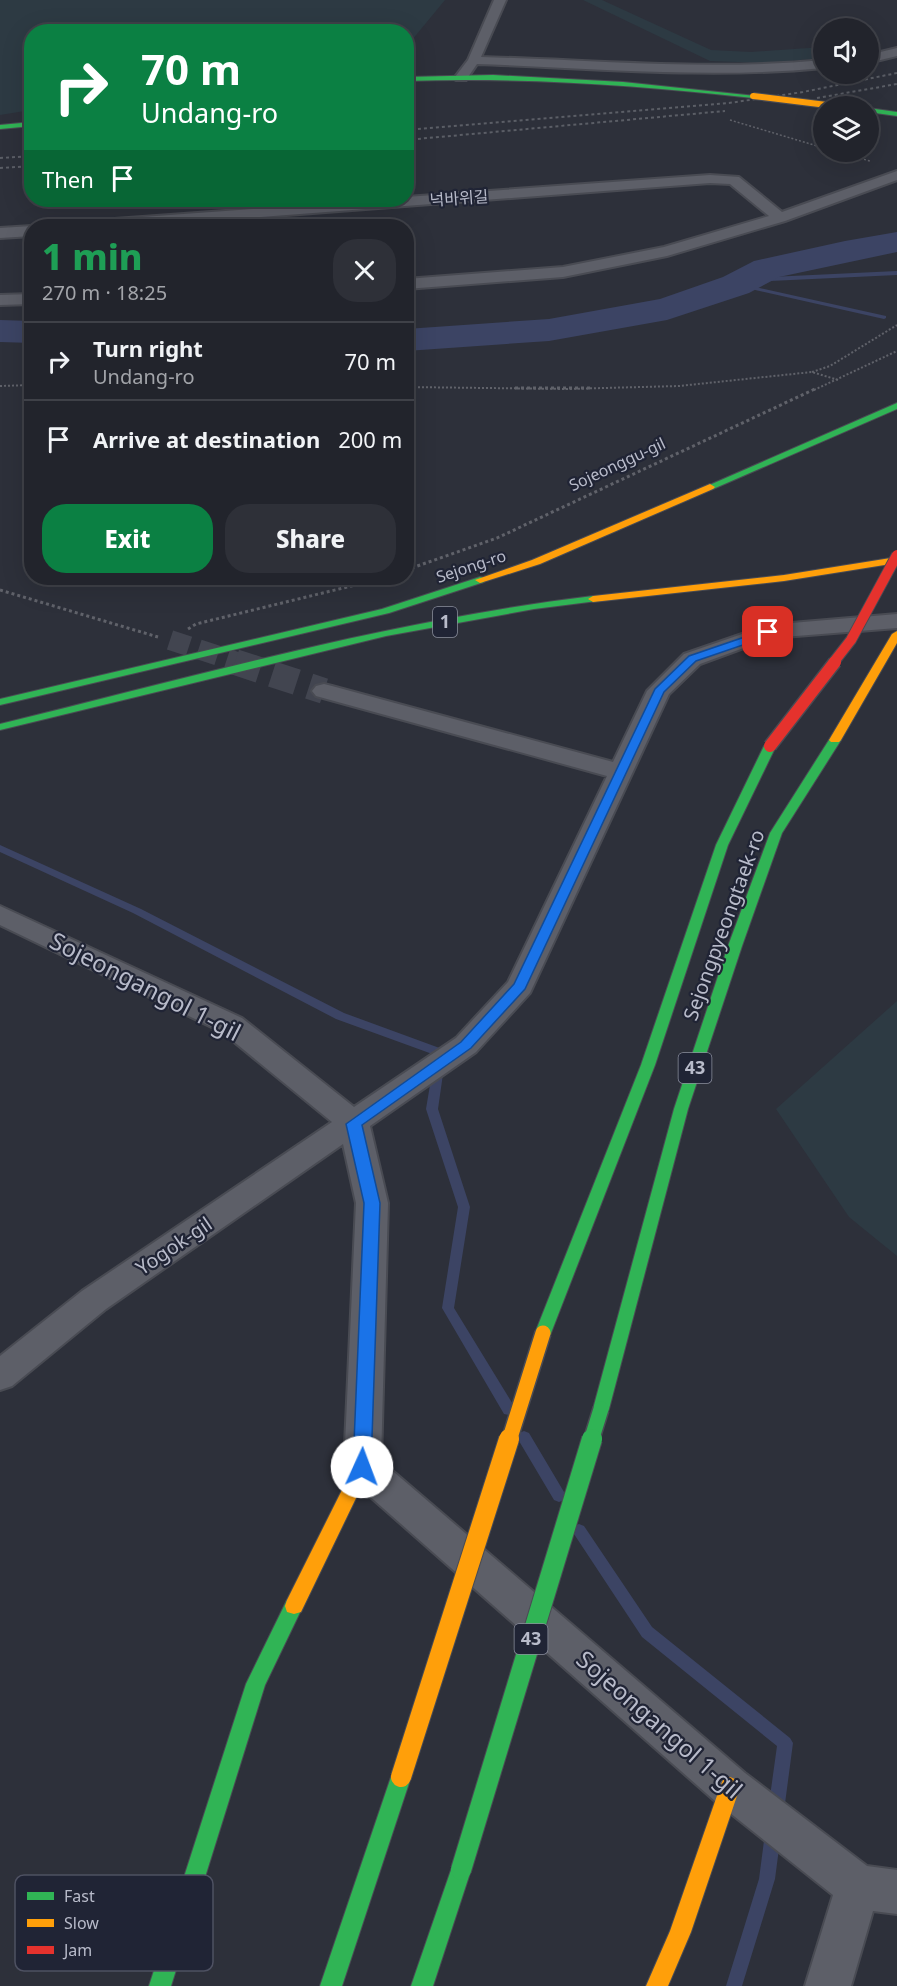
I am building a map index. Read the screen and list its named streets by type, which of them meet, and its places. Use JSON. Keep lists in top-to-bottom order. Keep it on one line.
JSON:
{"streets":{"main road":["Sejong-ro","1","Sejongpyeongtaek-ro","43"],"street":["넉바위길","Sojeongangol 1-gil","Yogok-gil"],"path":["Sojeonggu-gil"]},"crossings":[["1","Sejongpyeongtaek-ro"],["Sojeongangol 1-gil","Yogok-gil"]],"legend":["Fast","Slow","Jam"],"page":{"turn":["70 m","Undang-ro"],"then":"Then","heading":["1 min","270 m · 18:25"],"list":[{"name":"Turn right","note":"Undang-ro","value":"70 m"},{"name":"Arrive at destination","value":"200 m"}],"buttons":["Exit","Share"]}}
